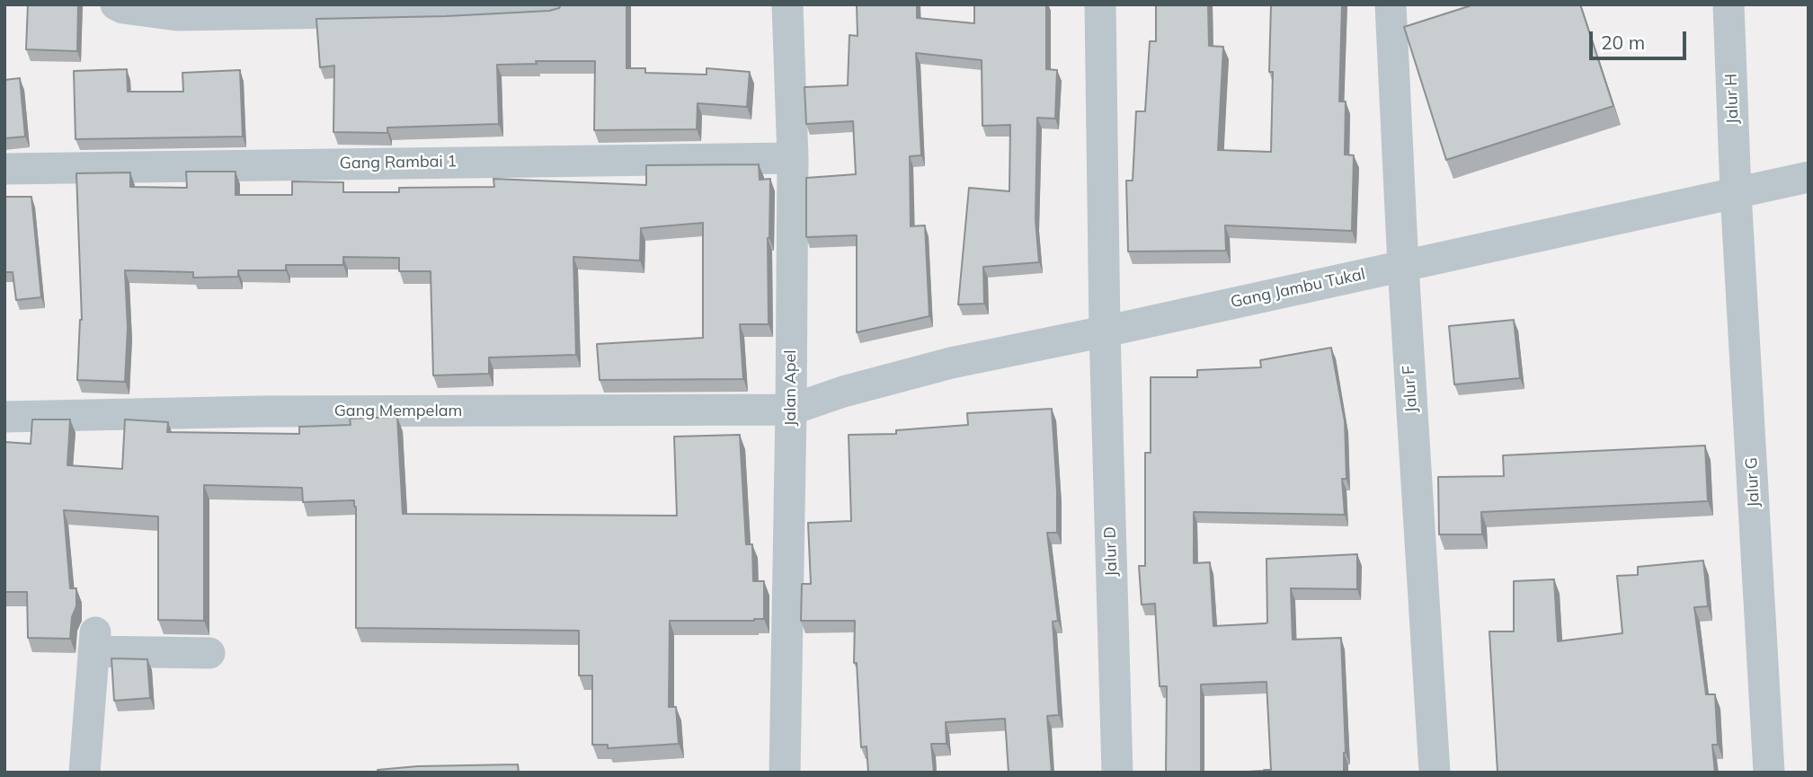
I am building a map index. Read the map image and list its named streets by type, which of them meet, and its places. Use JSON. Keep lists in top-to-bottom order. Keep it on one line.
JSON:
{"streets":{"street":["Jalur H","Gang Rambai 1","Gang Jambu Tukal","Jalan Apel","Jalur F","Gang Mempelam","Jalur G","Jalur D"]},"crossings":[["Jalur H","Gang Jambu Tukal"],["Jalur H","Jalur G"],["Gang Rambai 1","Jalan Apel"],["Gang Jambu Tukal","Jalan Apel"],["Gang Jambu Tukal","Jalur F"],["Gang Jambu Tukal","Gang Mempelam"],["Gang Jambu Tukal","Jalur G"],["Gang Jambu Tukal","Jalur D"],["Jalan Apel","Gang Mempelam"]],"scale_bar":"20 m"}
